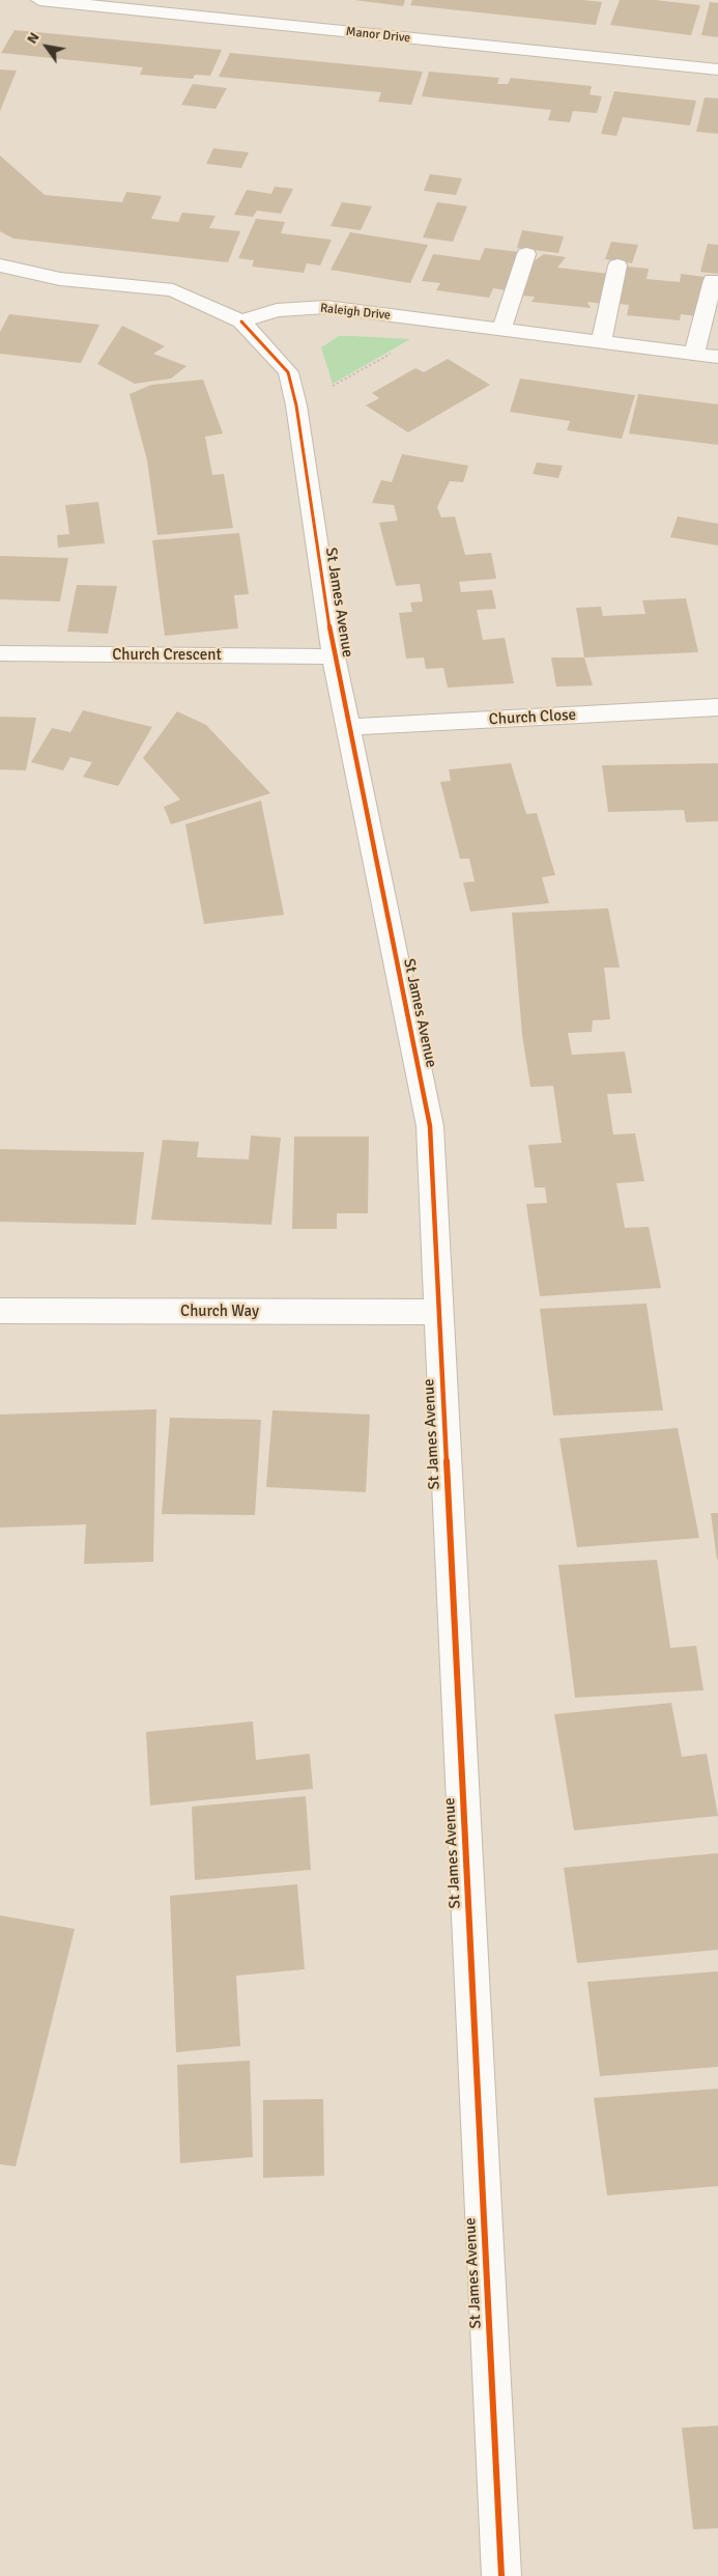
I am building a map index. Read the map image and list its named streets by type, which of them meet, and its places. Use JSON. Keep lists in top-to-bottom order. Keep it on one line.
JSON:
{"streets":{"street":["Manor Drive","Raleigh Drive","St James Avenue","Church Crescent","Church Close","Church Way"]},"crossings":[["Raleigh Drive","St James Avenue"],["St James Avenue","Church Crescent"],["St James Avenue","Church Close"],["St James Avenue","Church Way"]],"north":"top left"}
